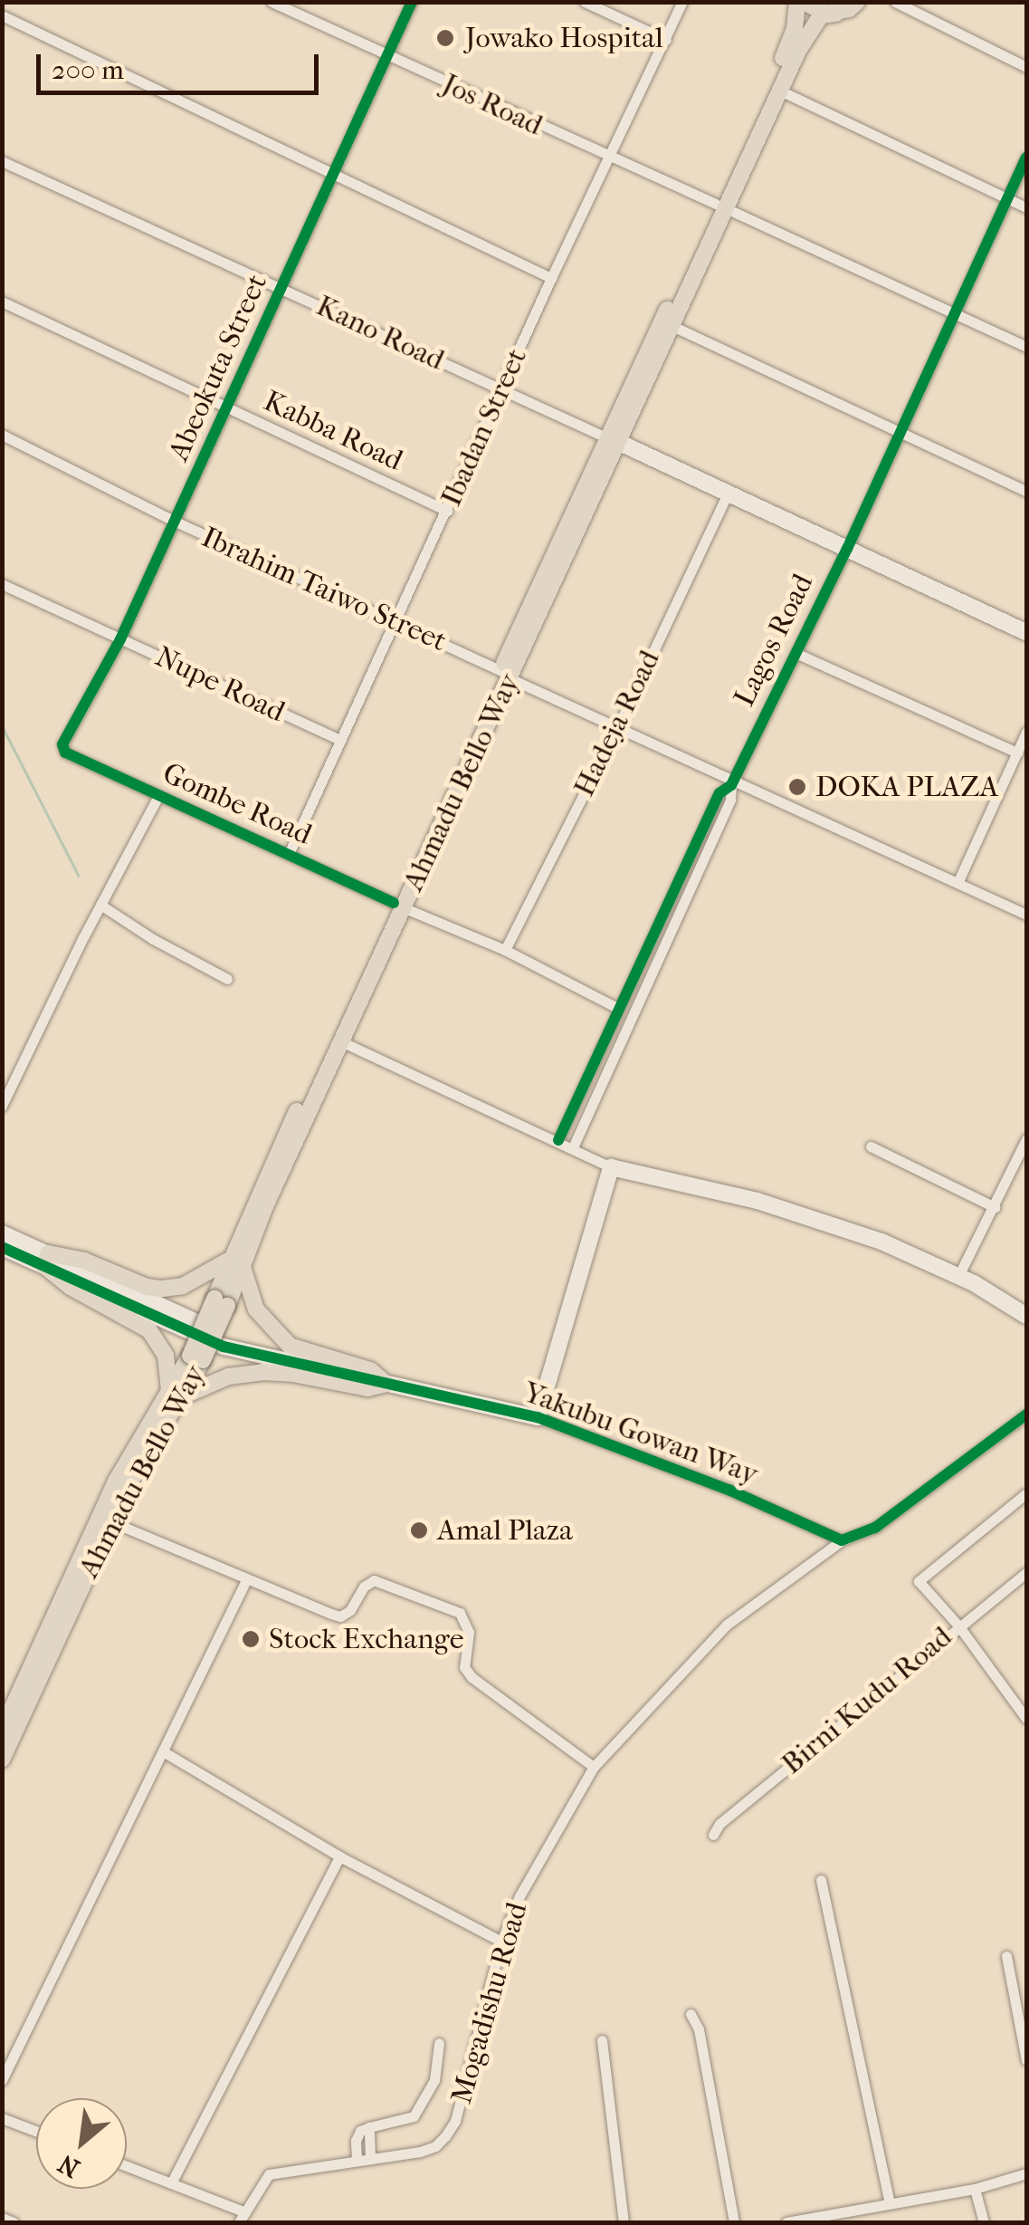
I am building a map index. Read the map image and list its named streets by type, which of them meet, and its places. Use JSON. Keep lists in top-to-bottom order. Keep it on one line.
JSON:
{"streets":{"main road":["Ahmadu Bello Way"],"street":["Jos Road","Kano Road","Abeokuta Street","Ibadan Street","Kabba Road","Ibrahim Taiwo Street","Lagos Road","Nupe Road","Hadeja Road","Gombe Road","Yakubu Gowan Way","Birni Kudu Road","Mogadishu Road"]},"crossings":[["Jos Road","Abeokuta Street"],["Jos Road","Ibadan Street"],["Jos Road","Lagos Road"],["Jos Road","Ahmadu Bello Way"],["Kano Road","Abeokuta Street"],["Kano Road","Ibadan Street"],["Kano Road","Ahmadu Bello Way"],["Abeokuta Street","Kabba Road"],["Abeokuta Street","Ibrahim Taiwo Street"],["Abeokuta Street","Nupe Road"],["Abeokuta Street","Gombe Road"],["Ibadan Street","Kabba Road"],["Ibadan Street","Ibrahim Taiwo Street"],["Ibadan Street","Nupe Road"],["Ibadan Street","Gombe Road"],["Ibrahim Taiwo Street","Lagos Road"],["Ibrahim Taiwo Street","Hadeja Road"],["Ibrahim Taiwo Street","Ahmadu Bello Way"],["Lagos Road","Gombe Road"],["Hadeja Road","Gombe Road"],["Ahmadu Bello Way","Gombe Road"],["Yakubu Gowan Way","Mogadishu Road"]],"places":["Jowako Hospital","DOKA PLAZA","Amal Plaza","Stock Exchange"],"scale_bar":"200 m","north":"bottom left"}
